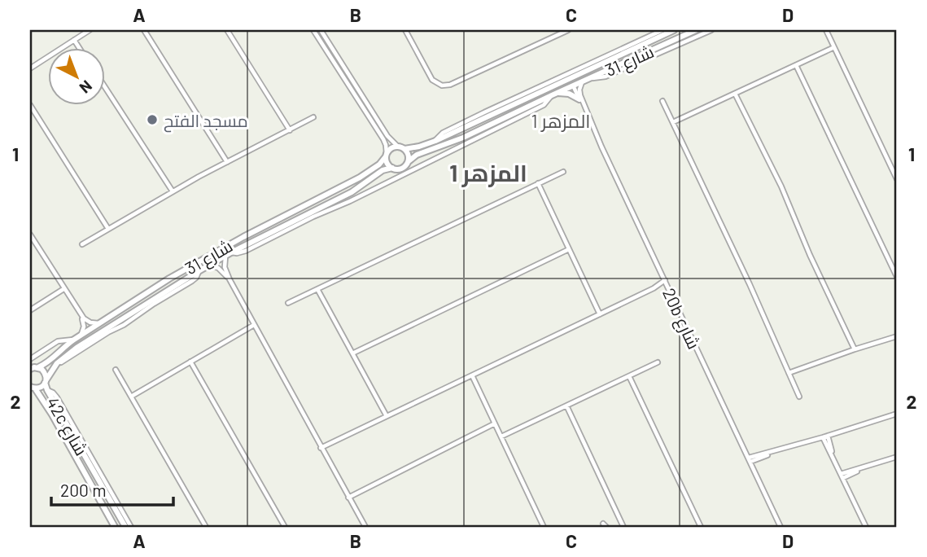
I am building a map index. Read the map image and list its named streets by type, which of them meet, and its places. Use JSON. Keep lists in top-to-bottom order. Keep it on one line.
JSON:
{"streets":{"street":["شارع 31","20b شارع","42c شارع"]},"crossings":[["شارع 31","20b شارع"],["شارع 31","42c شارع"]],"districts":["المزهر 1","المزهر 1"],"places":["مسجد الفتح"],"scale_bar":"200 m","north":"bottom right","grid":{"columns":["A","B","C","D"],"rows":["1","2"]}}
